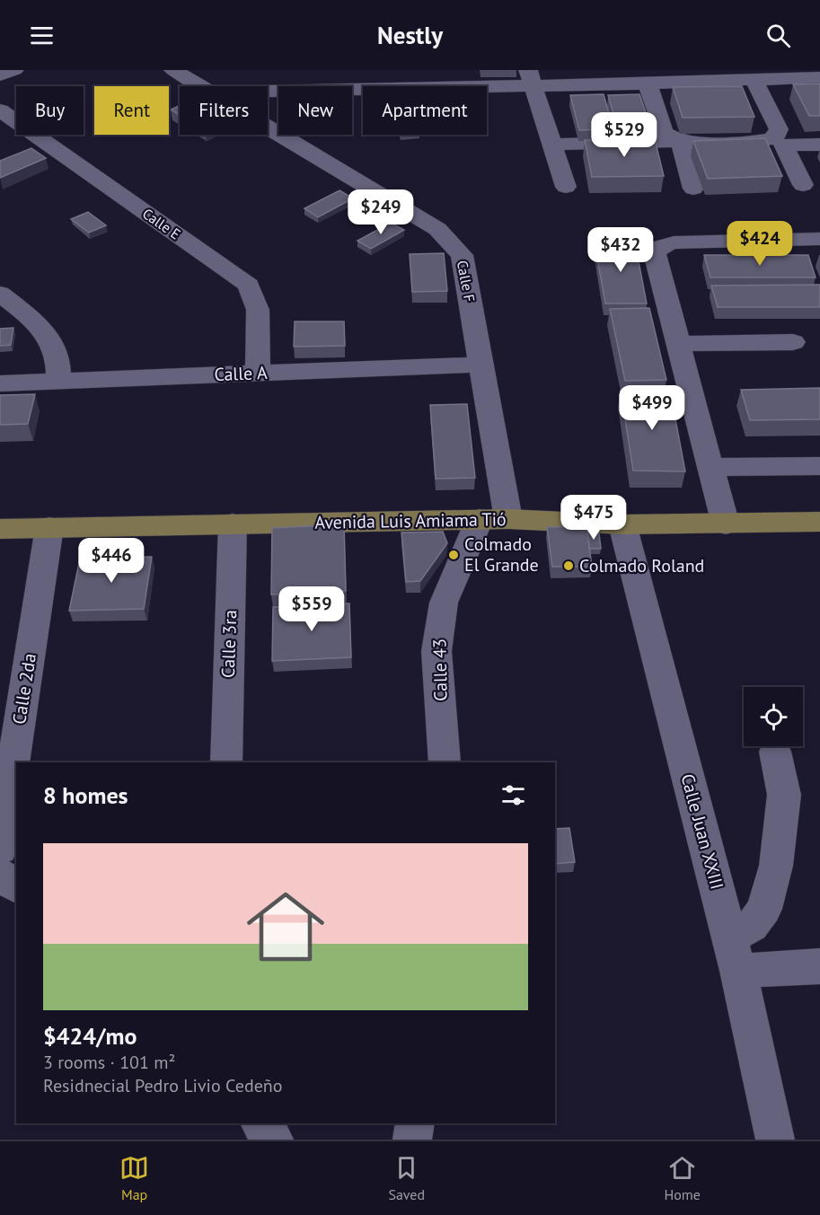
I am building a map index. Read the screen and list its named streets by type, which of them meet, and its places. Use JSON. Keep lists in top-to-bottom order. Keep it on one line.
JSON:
{"streets":{"main road":["Avenida Luis Amiama Tió"],"street":["Calle E","Calle F","Calle A","Calle 3ra","Calle 43","Calle 2da","Calle Juan XXIII"]},"crossings":[["Calle E","Calle A"],["Calle F","Calle A"],["Calle F","Avenida Luis Amiama Tió"],["Avenida Luis Amiama Tió","Calle 3ra"],["Avenida Luis Amiama Tió","Calle 43"],["Avenida Luis Amiama Tió","Calle 2da"],["Avenida Luis Amiama Tió","Calle Juan XXIII"]],"places":["Colmado El Grande","Colmado Roland"],"page":{"header":"Nestly","chip":["Buy","Rent","Filters","New","Apartment"],"price":["$529","$249","$424","$432","$499","$475","$446","$559"],"heading":"8 homes","list":[{"name":"$424/mo","note":"3 rooms · 101 m² · Residnecial Pedro Livio Cedeño"}],"tabs":["Map","Saved","Home"]}}
